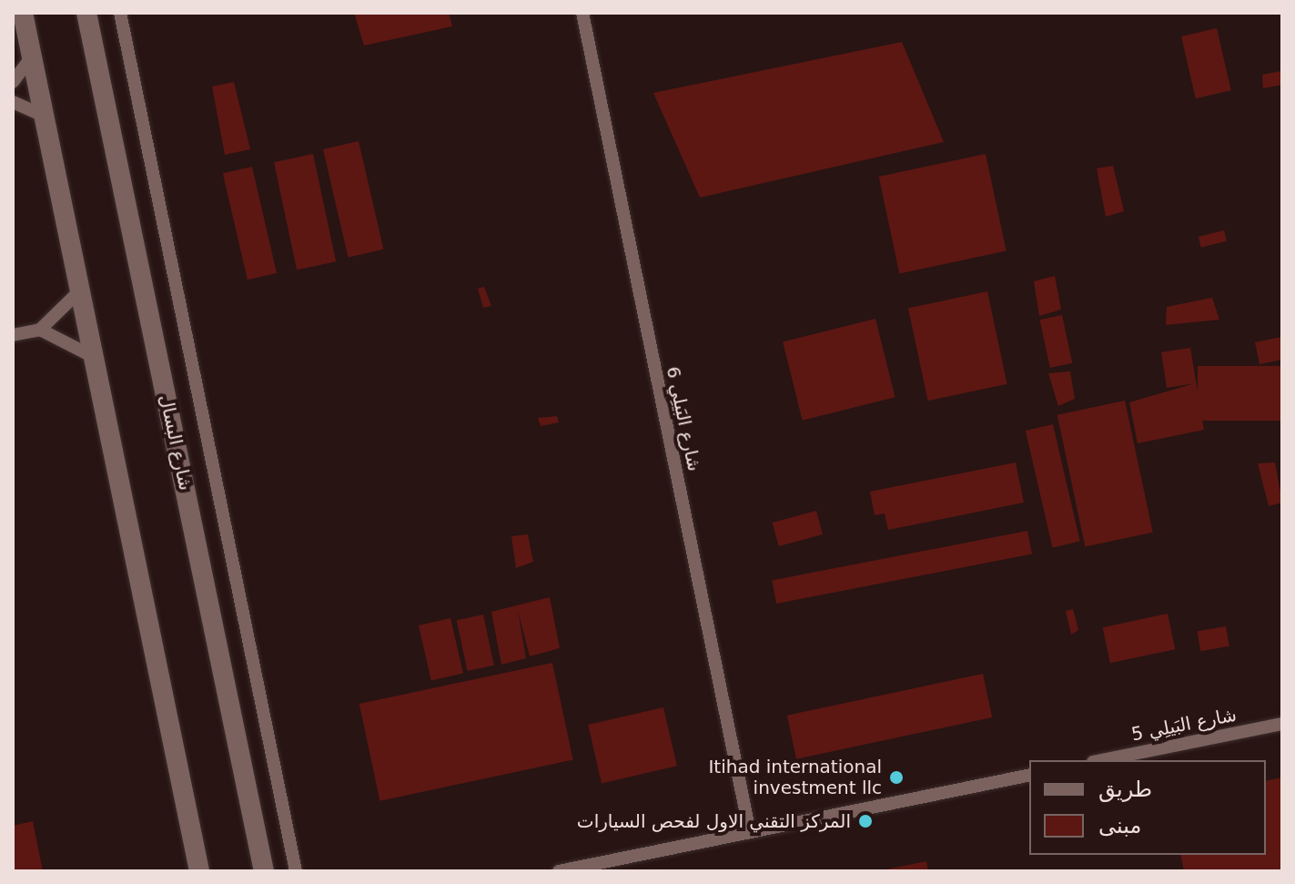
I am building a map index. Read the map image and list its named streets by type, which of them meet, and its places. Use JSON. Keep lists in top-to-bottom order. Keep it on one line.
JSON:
{"streets":{"street":["شارع البَيلِي 6","شارع البسال","شارع البَيلِي 5"]},"places":["Itihad international investment llc","المركز التقني الاول لفحص السيارات"],"legend":["طريق","مبنى"]}
